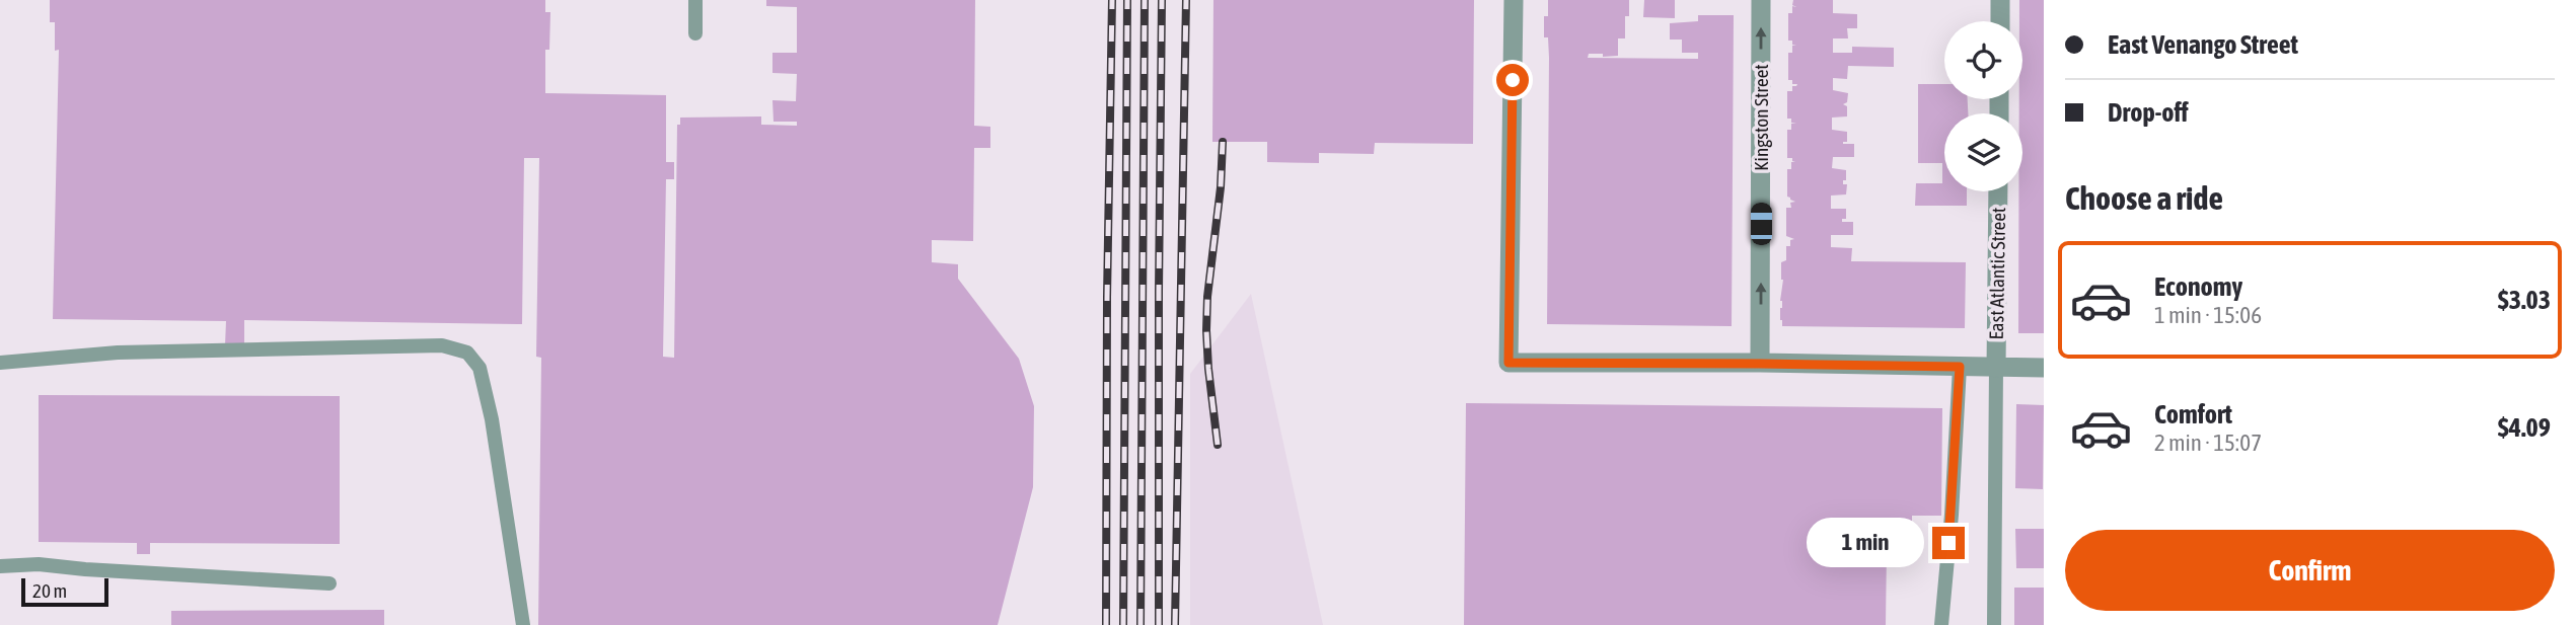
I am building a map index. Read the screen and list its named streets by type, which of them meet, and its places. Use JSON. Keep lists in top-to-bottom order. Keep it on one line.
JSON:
{"streets":{"street":["Kingston Street","East Atlantic Street"]},"one_way":["Kingston Street"],"scale_bar":"20 m","page":{"banner":["East Venango Street","Drop-off"],"heading":"Choose a ride","list":[{"name":"Economy","note":"1 min · 15:06","value":"$3.03"},{"name":"Comfort","note":"2 min · 15:07","value":"$4.09"}],"buttons":"Confirm","bubble":"1 min","scale":"20 m"}}
